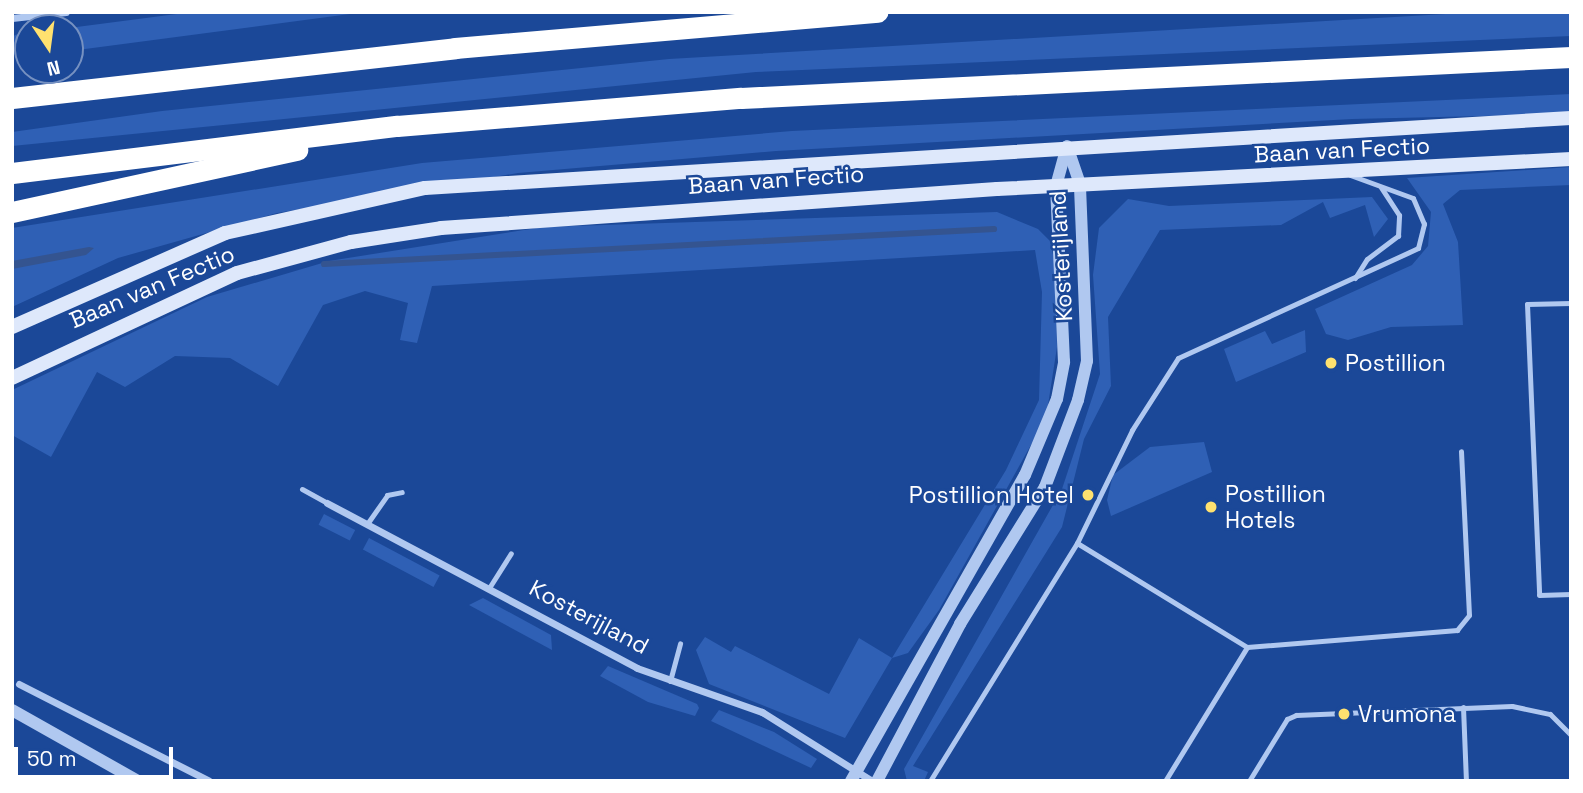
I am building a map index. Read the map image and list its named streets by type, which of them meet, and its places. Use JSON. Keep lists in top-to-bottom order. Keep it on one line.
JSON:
{"streets":{"main road":["Baan van Fectio"],"street":["Kosterijland"]},"crossings":[["Baan van Fectio","Kosterijland"]],"places":["Postillion","Postillion Hotel","Postillion Hotels","Vrumona"],"scale_bar":"50 m","north":"bottom"}
